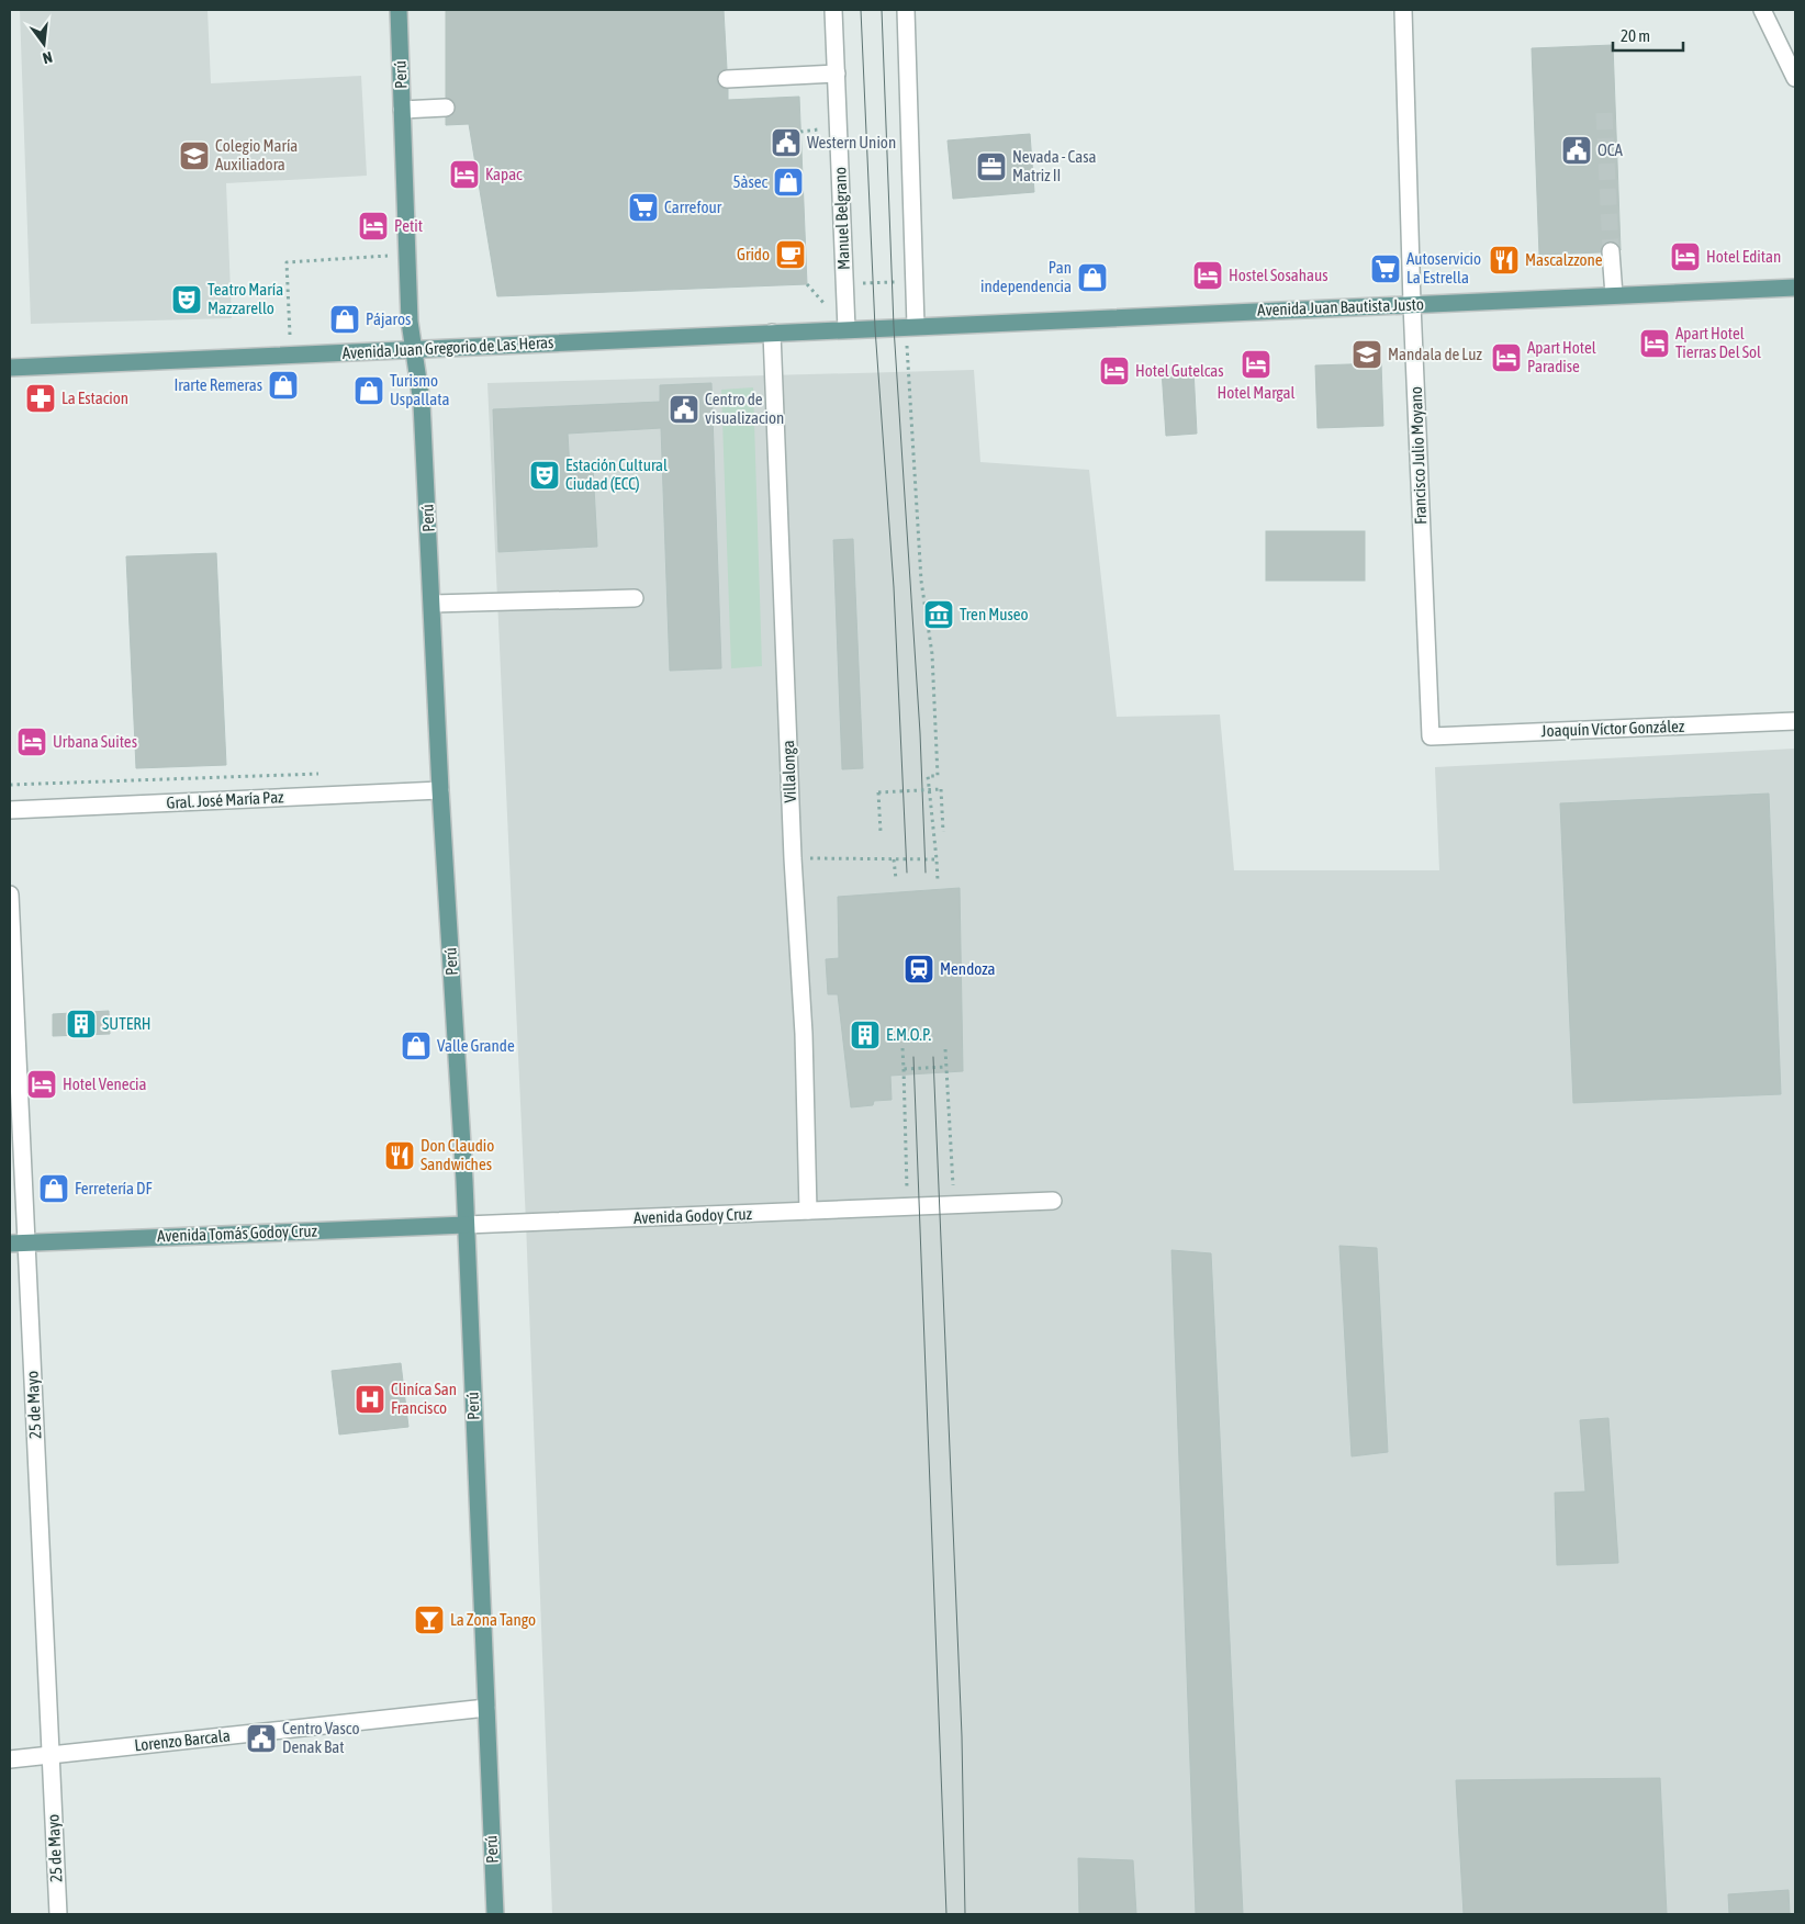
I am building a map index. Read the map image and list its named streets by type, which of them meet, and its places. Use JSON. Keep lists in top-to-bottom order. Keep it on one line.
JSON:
{"streets":{"main road":["Perú","Avenida Juan Bautista Justo","Avenida Juan Gregorio de Las Heras","Avenida Tomás Godoy Cruz"],"street":["Manuel Belgrano","Francisco Julio Moyano","Joaquín Víctor González","Villalonga","Gral. José María Paz","Avenida Godoy Cruz","25 de Mayo","Lorenzo Barcala"]},"crossings":[["Perú","Avenida Juan Gregorio de Las Heras"],["Perú","Gral. José María Paz"],["Perú","Avenida Godoy Cruz"],["Perú","Avenida Tomás Godoy Cruz"],["Perú","Lorenzo Barcala"],["Manuel Belgrano","Avenida Juan Gregorio de Las Heras"],["Avenida Juan Bautista Justo","Avenida Juan Gregorio de Las Heras"],["Avenida Juan Bautista Justo","Francisco Julio Moyano"],["Avenida Juan Gregorio de Las Heras","Villalonga"],["Francisco Julio Moyano","Joaquín Víctor González"],["Villalonga","Avenida Godoy Cruz"],["Avenida Godoy Cruz","Avenida Tomás Godoy Cruz"],["Avenida Tomás Godoy Cruz","25 de Mayo"],["25 de Mayo","Lorenzo Barcala"]],"places":{"public building":["Western Union","OCA","Centro de visualizacion","Centro Vasco Denak Bat"],"school or university":["Colegio María Auxiliadora","Mandala de Luz"],"office":["Nevada - Casa Matriz II"],"hotel":["Kapac","Petit","Hotel Editan","Hostel Sosahaus","Apart Hotel Tierras Del Sol","Apart Hotel Paradise","Hotel Margal","Hotel Gutelcas","Urbana Suites","Hotel Venecia"],"shop":["5àsec","Pan independencia","Pájaros","Irarte Remeras","Turismo Uspallata","Valle Grande","Ferretería DF"],"supermarket":["Carrefour","Autoservicio La Estrella"],"cafe":["Grido"],"restaurant":["Mascalzzone","Don Claudio Sandwiches"],"theatre":["Teatro María Mazzarello","Estación Cultural Ciudad (ECC)"],"pharmacy":["La Estacion"],"museum":["Tren Museo"],"station":["Mendoza"],"building":["SUTERH","E.M.O.P."],"hospital":["Cliníca San Francisco"],"bar":["La Zona Tango"]},"scale_bar":"20 m","north":"bottom"}
